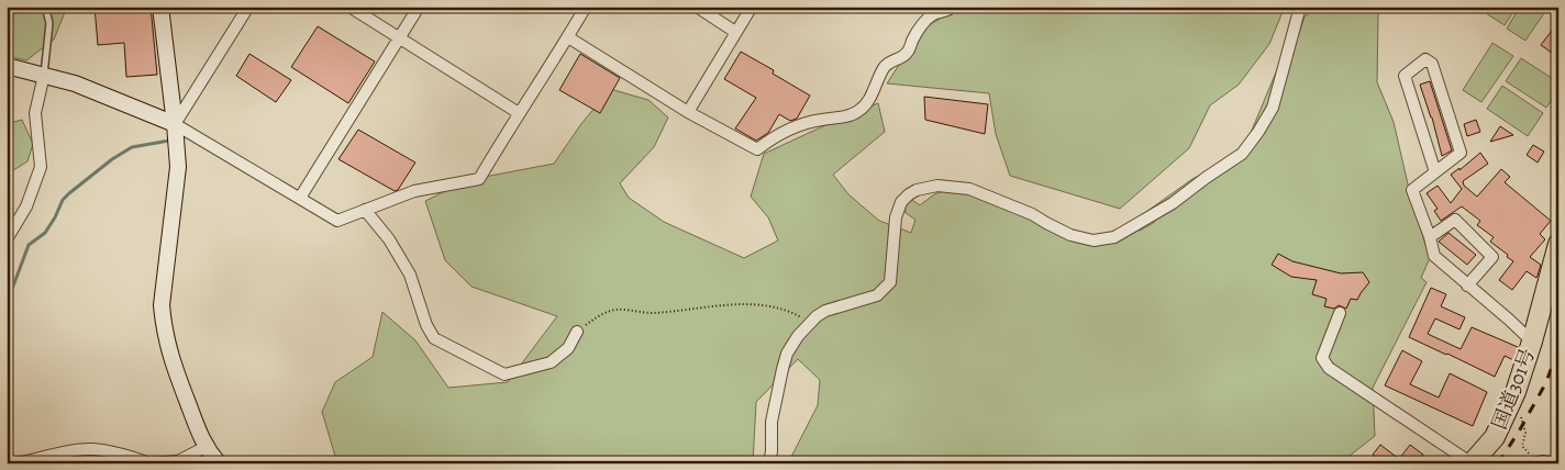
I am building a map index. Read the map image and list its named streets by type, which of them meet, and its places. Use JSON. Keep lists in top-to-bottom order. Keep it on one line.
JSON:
{"streets":{"highway":["国道301号"]}}
